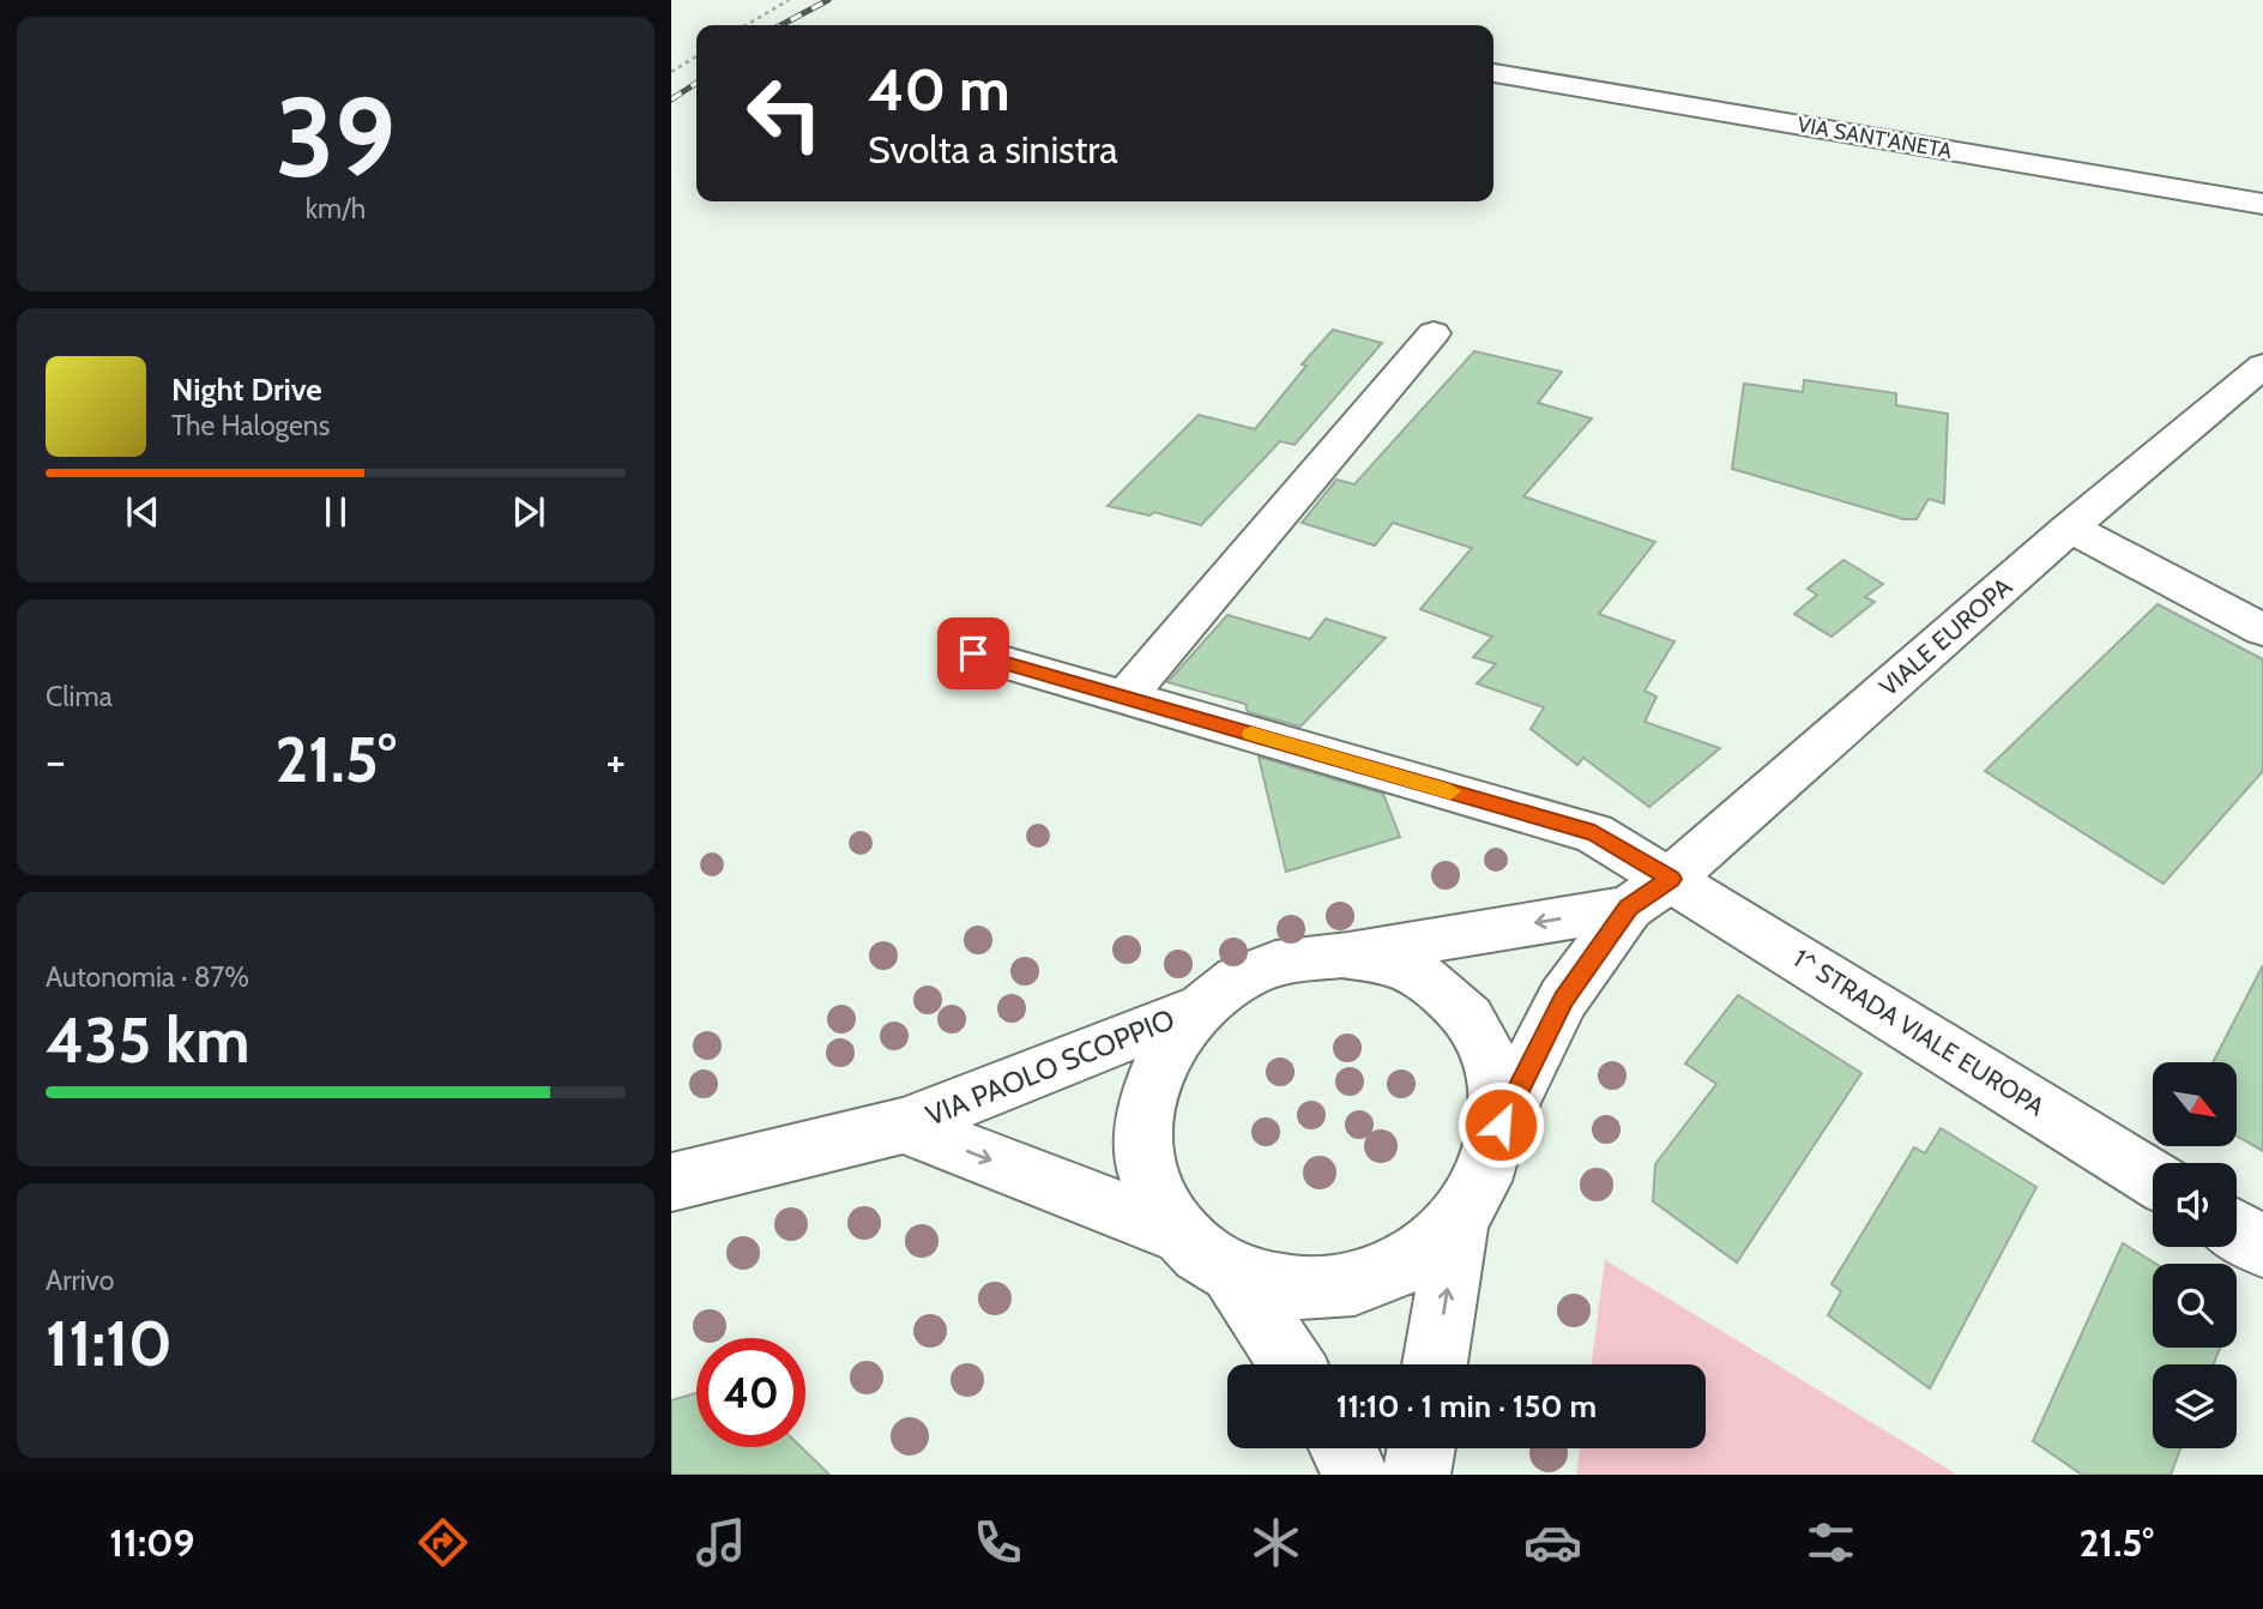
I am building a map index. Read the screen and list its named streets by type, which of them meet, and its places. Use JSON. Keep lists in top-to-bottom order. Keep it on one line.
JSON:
{"streets":{"street":["VIA SANT'ANETA","VIALE EUROPA","1^ STRADA VIALE EUROPA","VIA PAOLO SCOPPIO"]},"crossings":[["VIALE EUROPA","1^ STRADA VIALE EUROPA"]],"north":"bottom right","page":{"tile":[["39","km/h"],"Clima",["Autonomia · 87%","435 km"],["Arrivo","11:10"]],"turn":["40 m","Svolta a sinistra"],"song":["Night Drive","The Halogens"],"heat":["−","21.5°","+"],"limit":"40","trip":"11:10 · 1 min · 150 m","tabs":["11:09","21.5°"]}}
